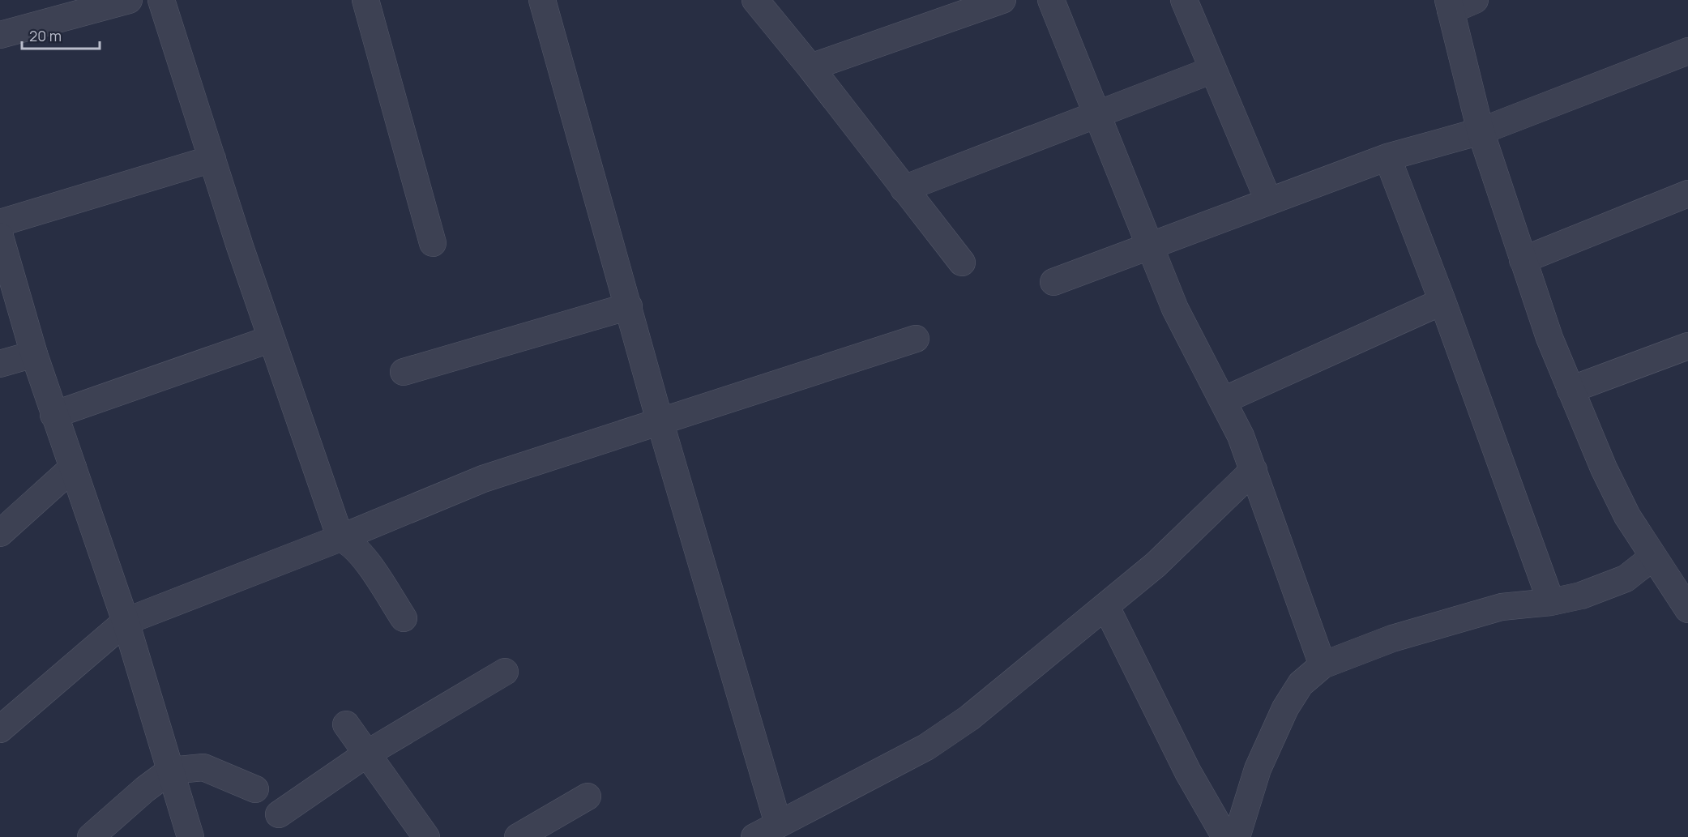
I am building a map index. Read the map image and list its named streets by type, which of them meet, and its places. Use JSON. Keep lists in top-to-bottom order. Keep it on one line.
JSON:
{"scale_bar":"20 m"}
